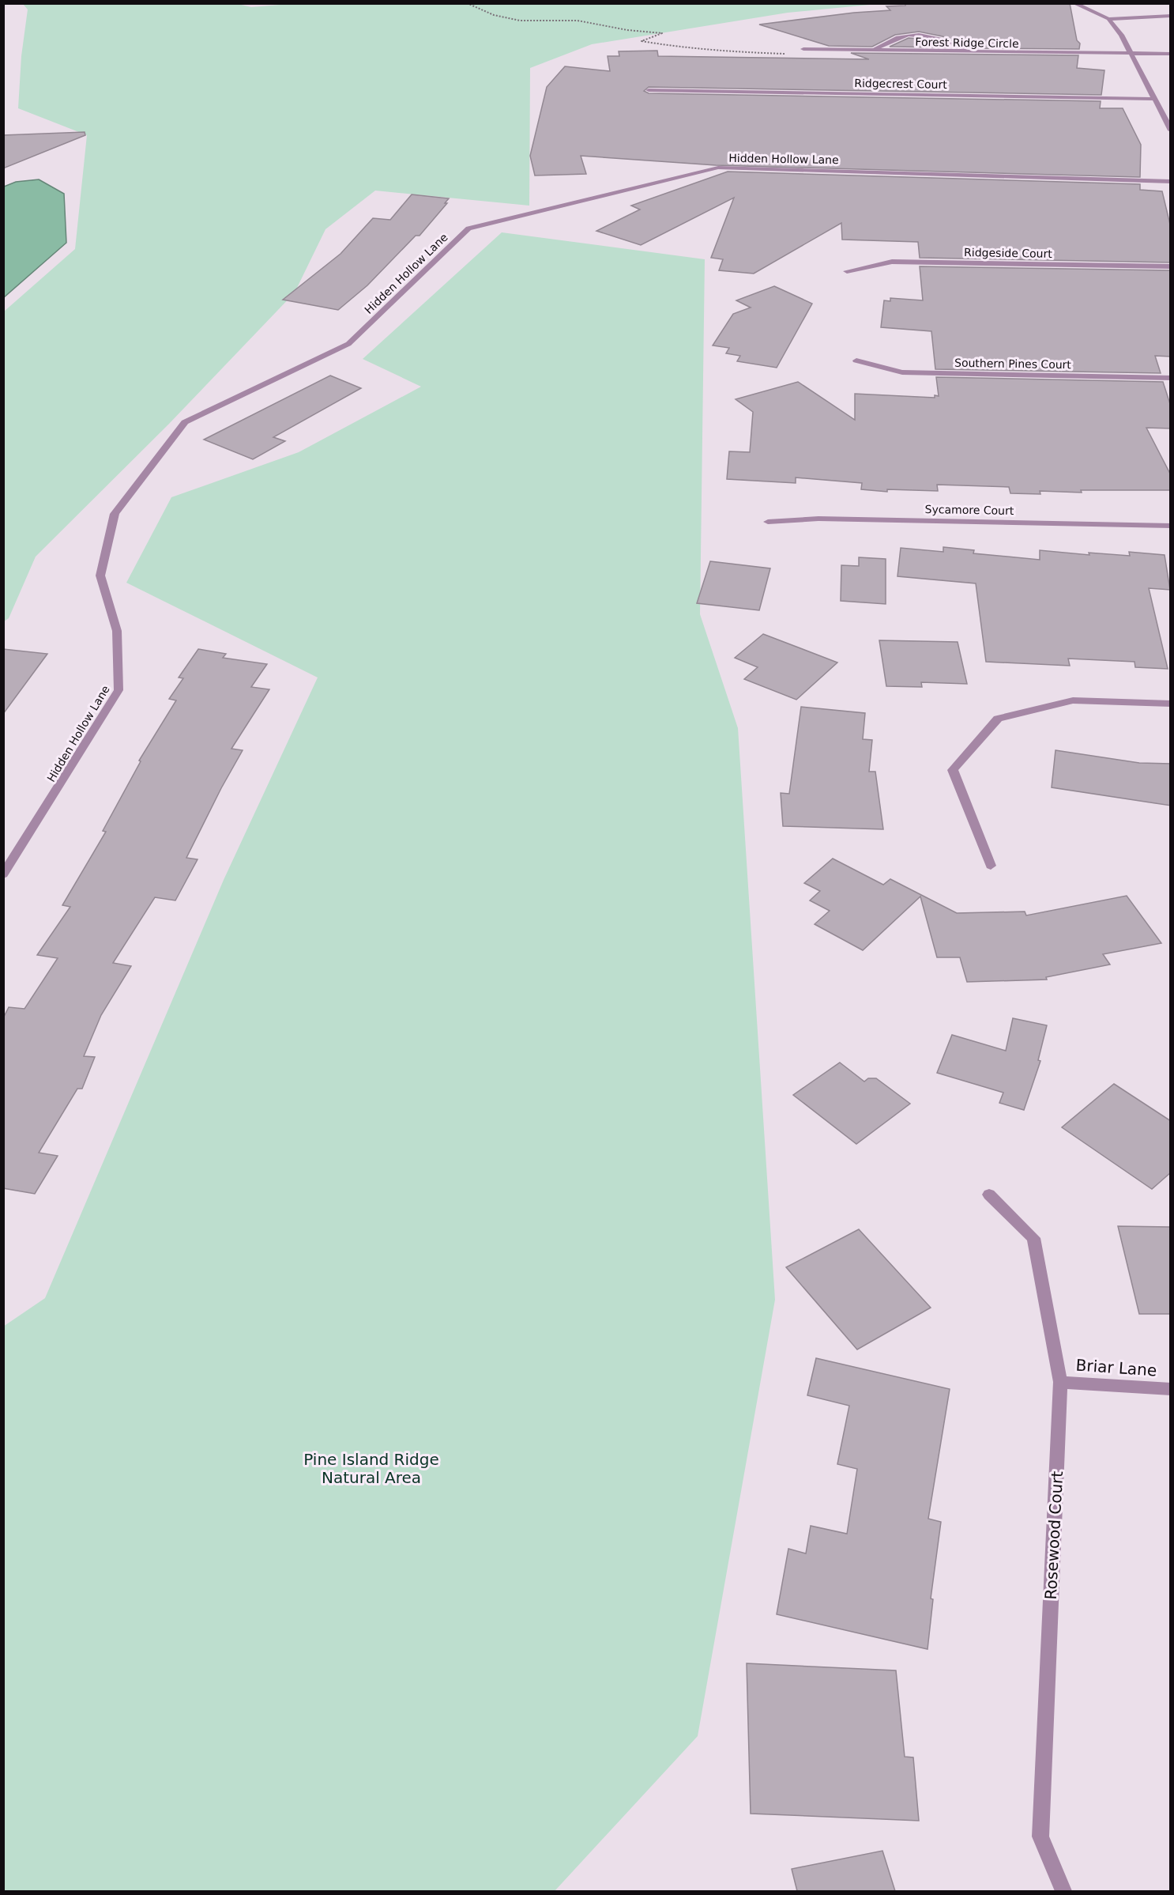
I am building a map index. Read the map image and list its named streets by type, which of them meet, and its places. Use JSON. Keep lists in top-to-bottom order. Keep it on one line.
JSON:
{"streets":{"street":["Forest Ridge Circle","Ridgecrest Court","Hidden Hollow Lane","Ridgeside Court","Southern Pines Court","Sycamore Court","Briar Lane","Rosewood Court"]},"crossings":[["Briar Lane","Rosewood Court"]],"parks":["Pine Island Ridge Natural Area"]}
